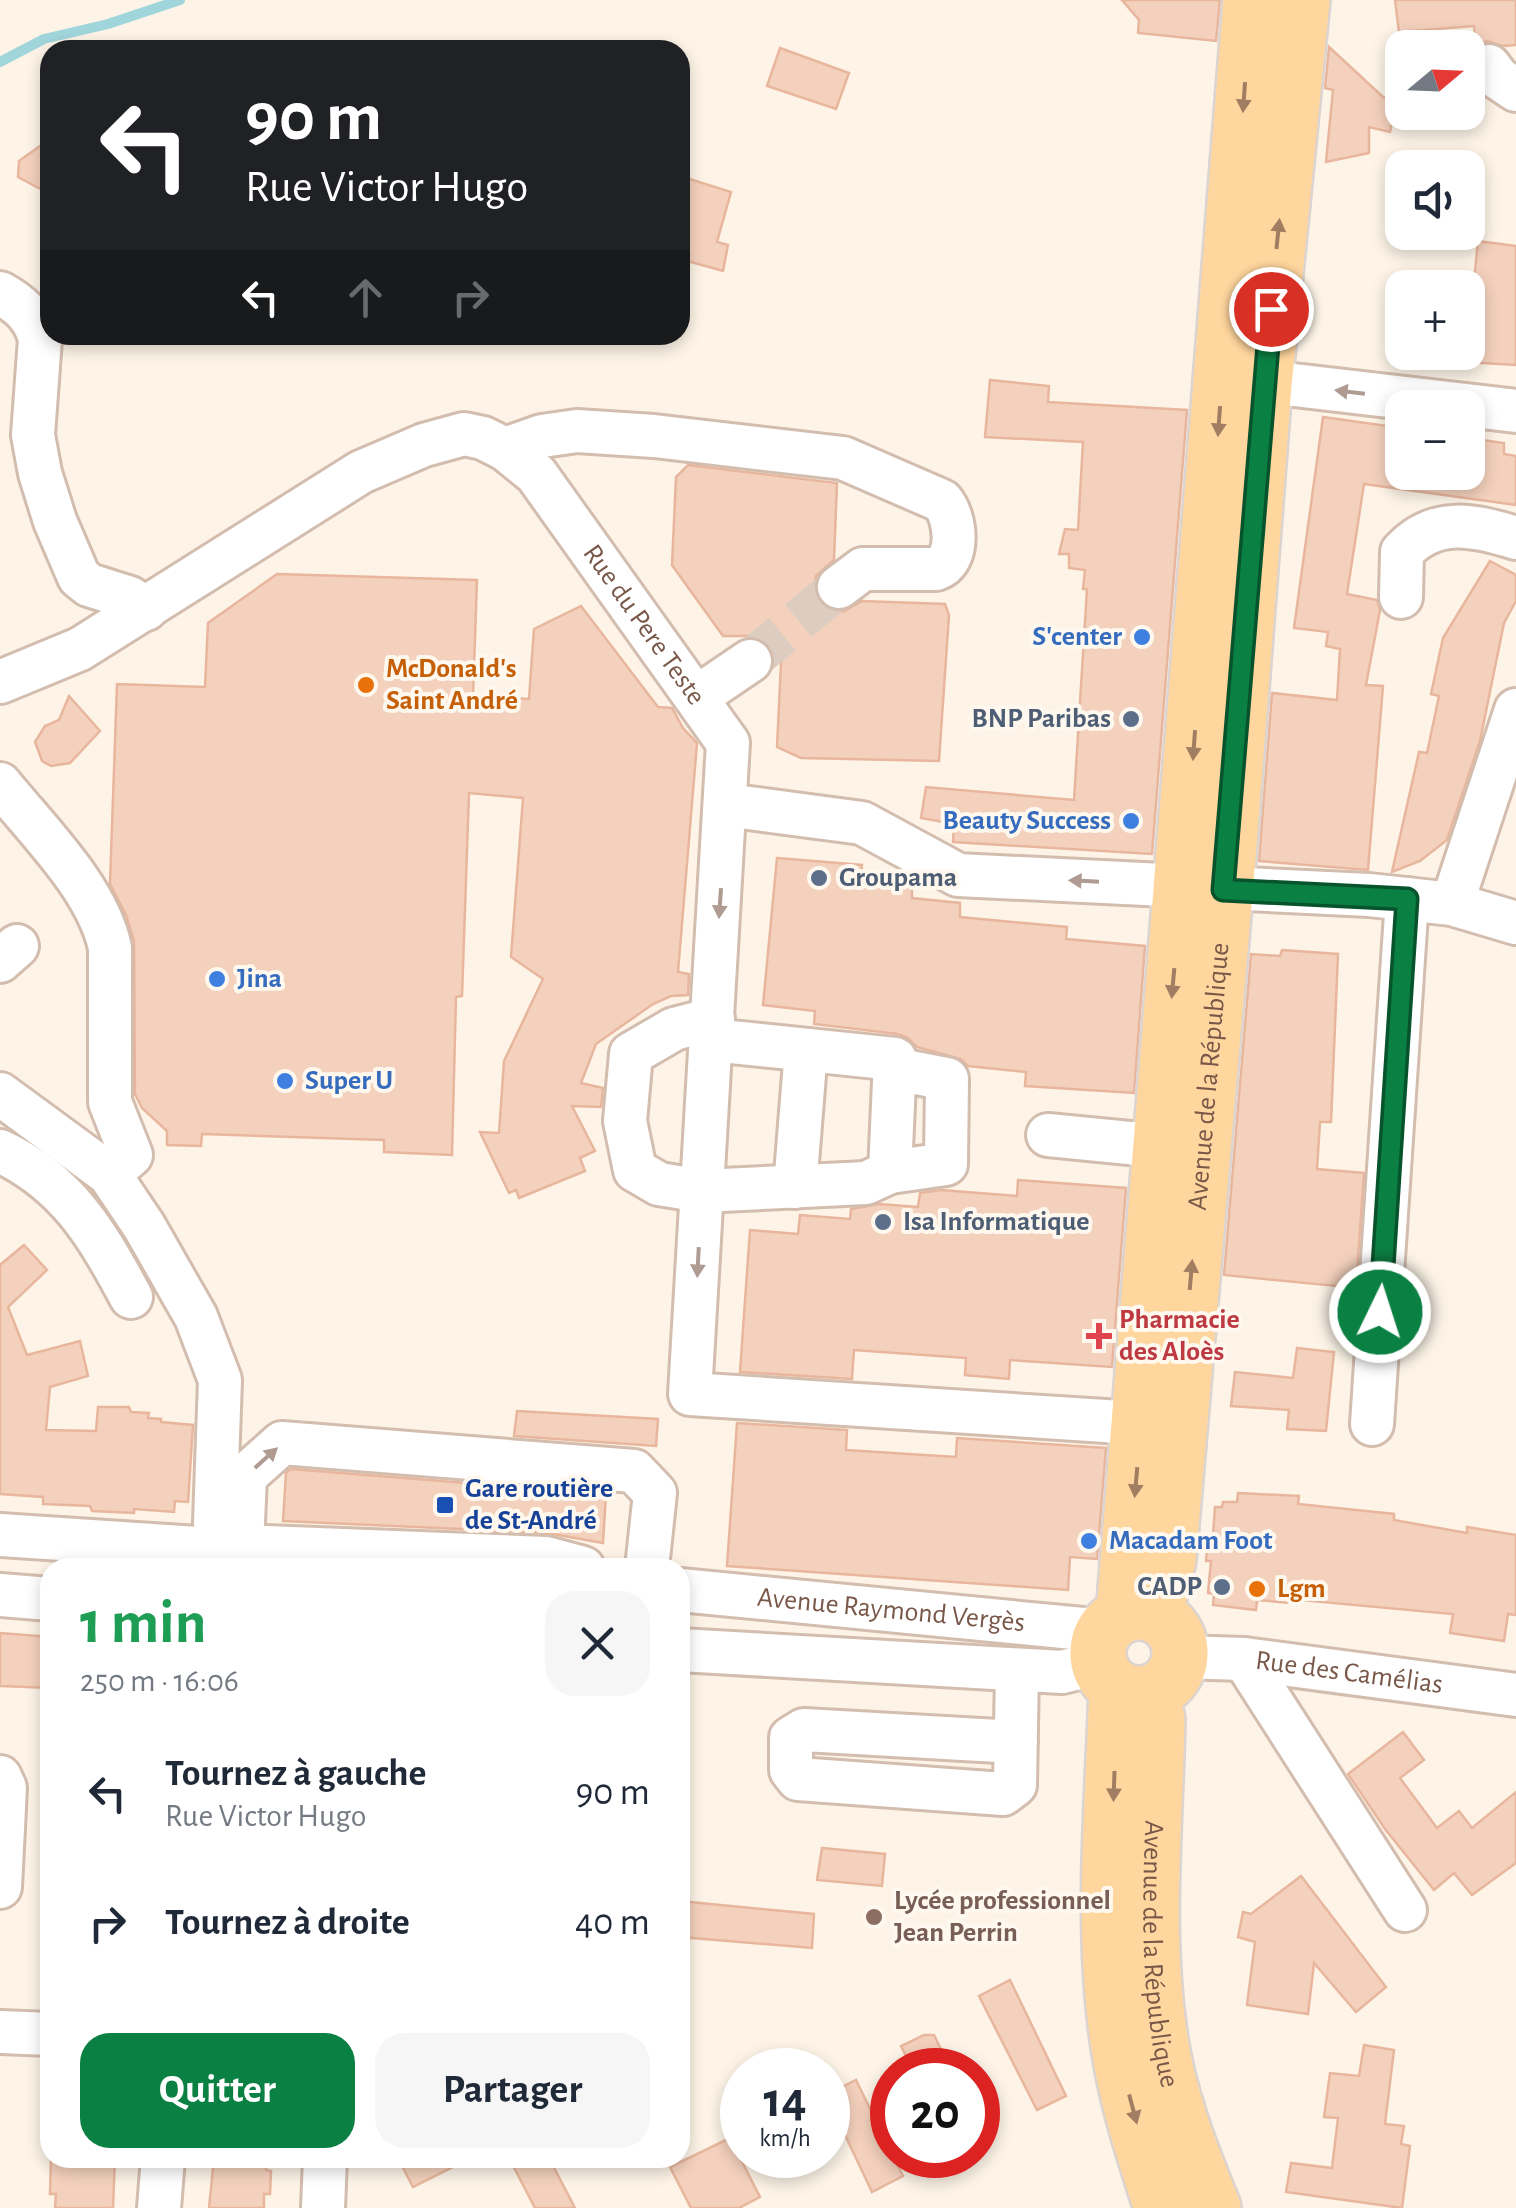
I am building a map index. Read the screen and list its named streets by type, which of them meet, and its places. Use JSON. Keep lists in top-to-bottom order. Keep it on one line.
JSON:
{"streets":{"main road":["Avenue de la République"],"street":["Rue du Pere Teste","Avenue Raymond Vergès","Rue des Camélias"]},"crossings":[["Rue du Pere Teste","Avenue de la République"],["Avenue de la République","Avenue Raymond Vergès"],["Avenue de la République","Rue des Camélias"],["Avenue Raymond Vergès","Rue des Camélias"]],"places":{"other":["S'center","McDonald's Saint André","BNP Paribas","Beauty Success","Groupama","Jina","Super U","Isa Informatique","Macadam Foot","CADP","Lgm","Lycée professionnel Jean Perrin"],"health":["Pharmacie des Aloès"],"transit":["Gare routière de St-André"]},"north":"right","page":{"map_buttons":["+","−"],"turn":["90 m","Rue Victor Hugo"],"heading":["1 min","250 m · 16:06"],"list":[{"name":"Tournez à gauche","note":"Rue Victor Hugo","value":"90 m"},{"name":"Tournez à droite","value":"40 m"}],"buttons":["Quitter","Partager"],"speed":"14 km/h","limit":"20"}}
